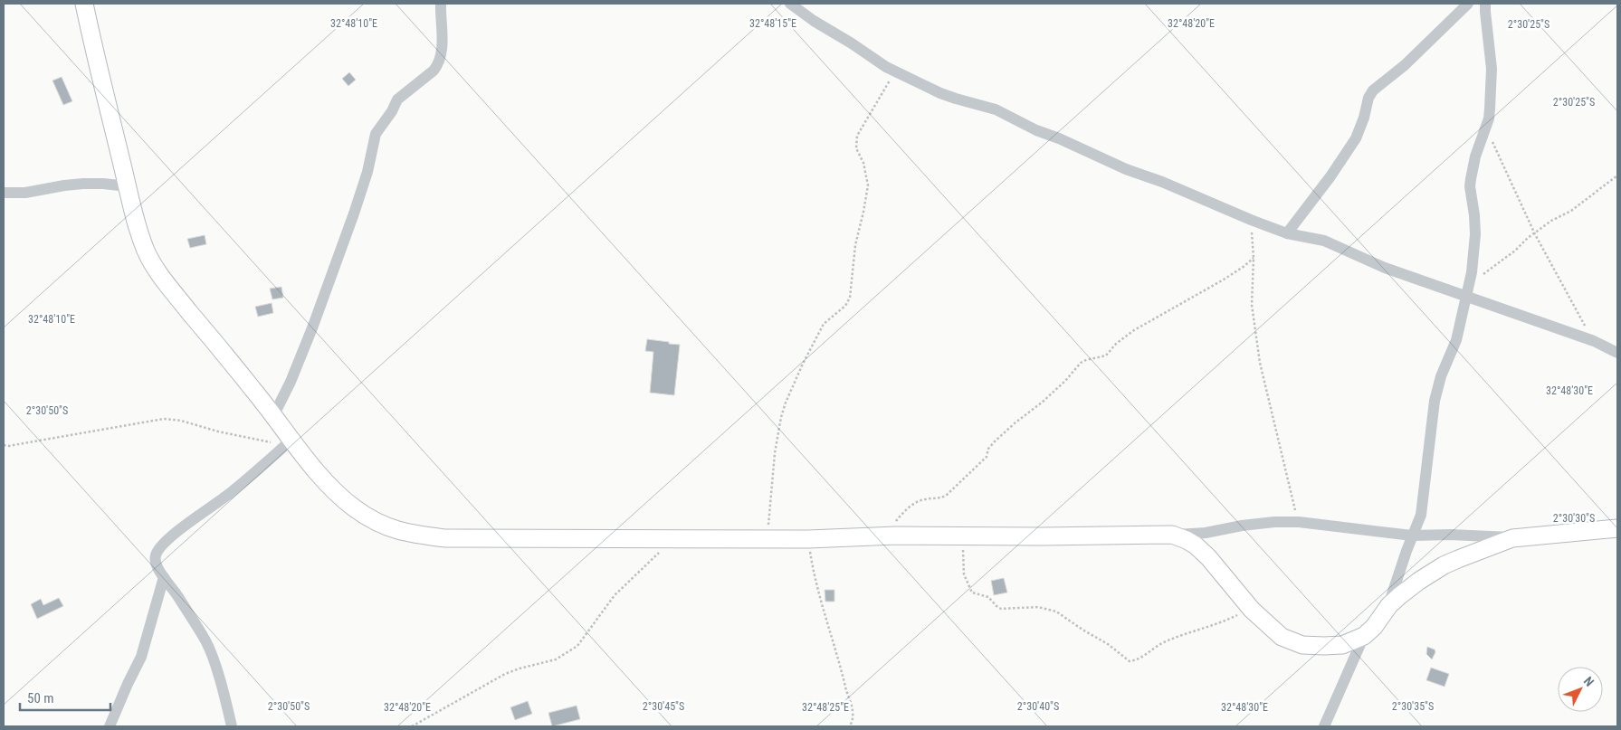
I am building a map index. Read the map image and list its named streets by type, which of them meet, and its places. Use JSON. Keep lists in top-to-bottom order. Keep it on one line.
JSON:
{"scale_bar":"50 m","north":"top right","coordinates":["32°48'10\"E","32°48'15\"E","32°48'20\"E","2°30'25\"S","32°48'30\"E","2°30'50\"S","2°30'30\"S","2°30'45\"S","2°30'40\"S","2°30'35\"S","32°48'25\"E"]}
